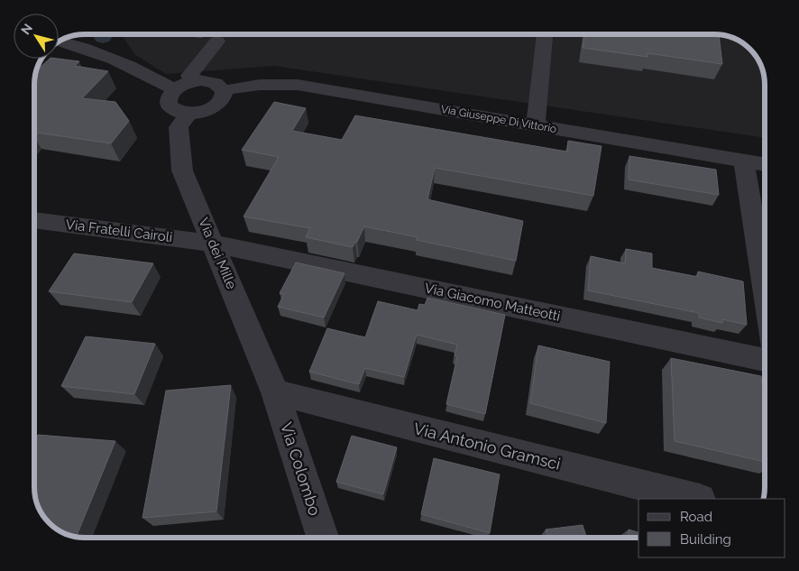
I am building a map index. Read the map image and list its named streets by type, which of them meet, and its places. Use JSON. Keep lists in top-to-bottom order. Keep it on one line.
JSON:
{"streets":{"street":["Via Giuseppe Di Vittorio","Via Fratelli Cairoli","Via dei Mille","Via Giacomo Matteotti","Via Antonio Gramsci","Via Colombo"]},"crossings":[["Via Fratelli Cairoli","Via dei Mille"],["Via Fratelli Cairoli","Via Giacomo Matteotti"],["Via dei Mille","Via Giacomo Matteotti"],["Via dei Mille","Via Antonio Gramsci"],["Via dei Mille","Via Colombo"],["Via Antonio Gramsci","Via Colombo"]],"legend":["Road","Building"],"north":"top left"}
